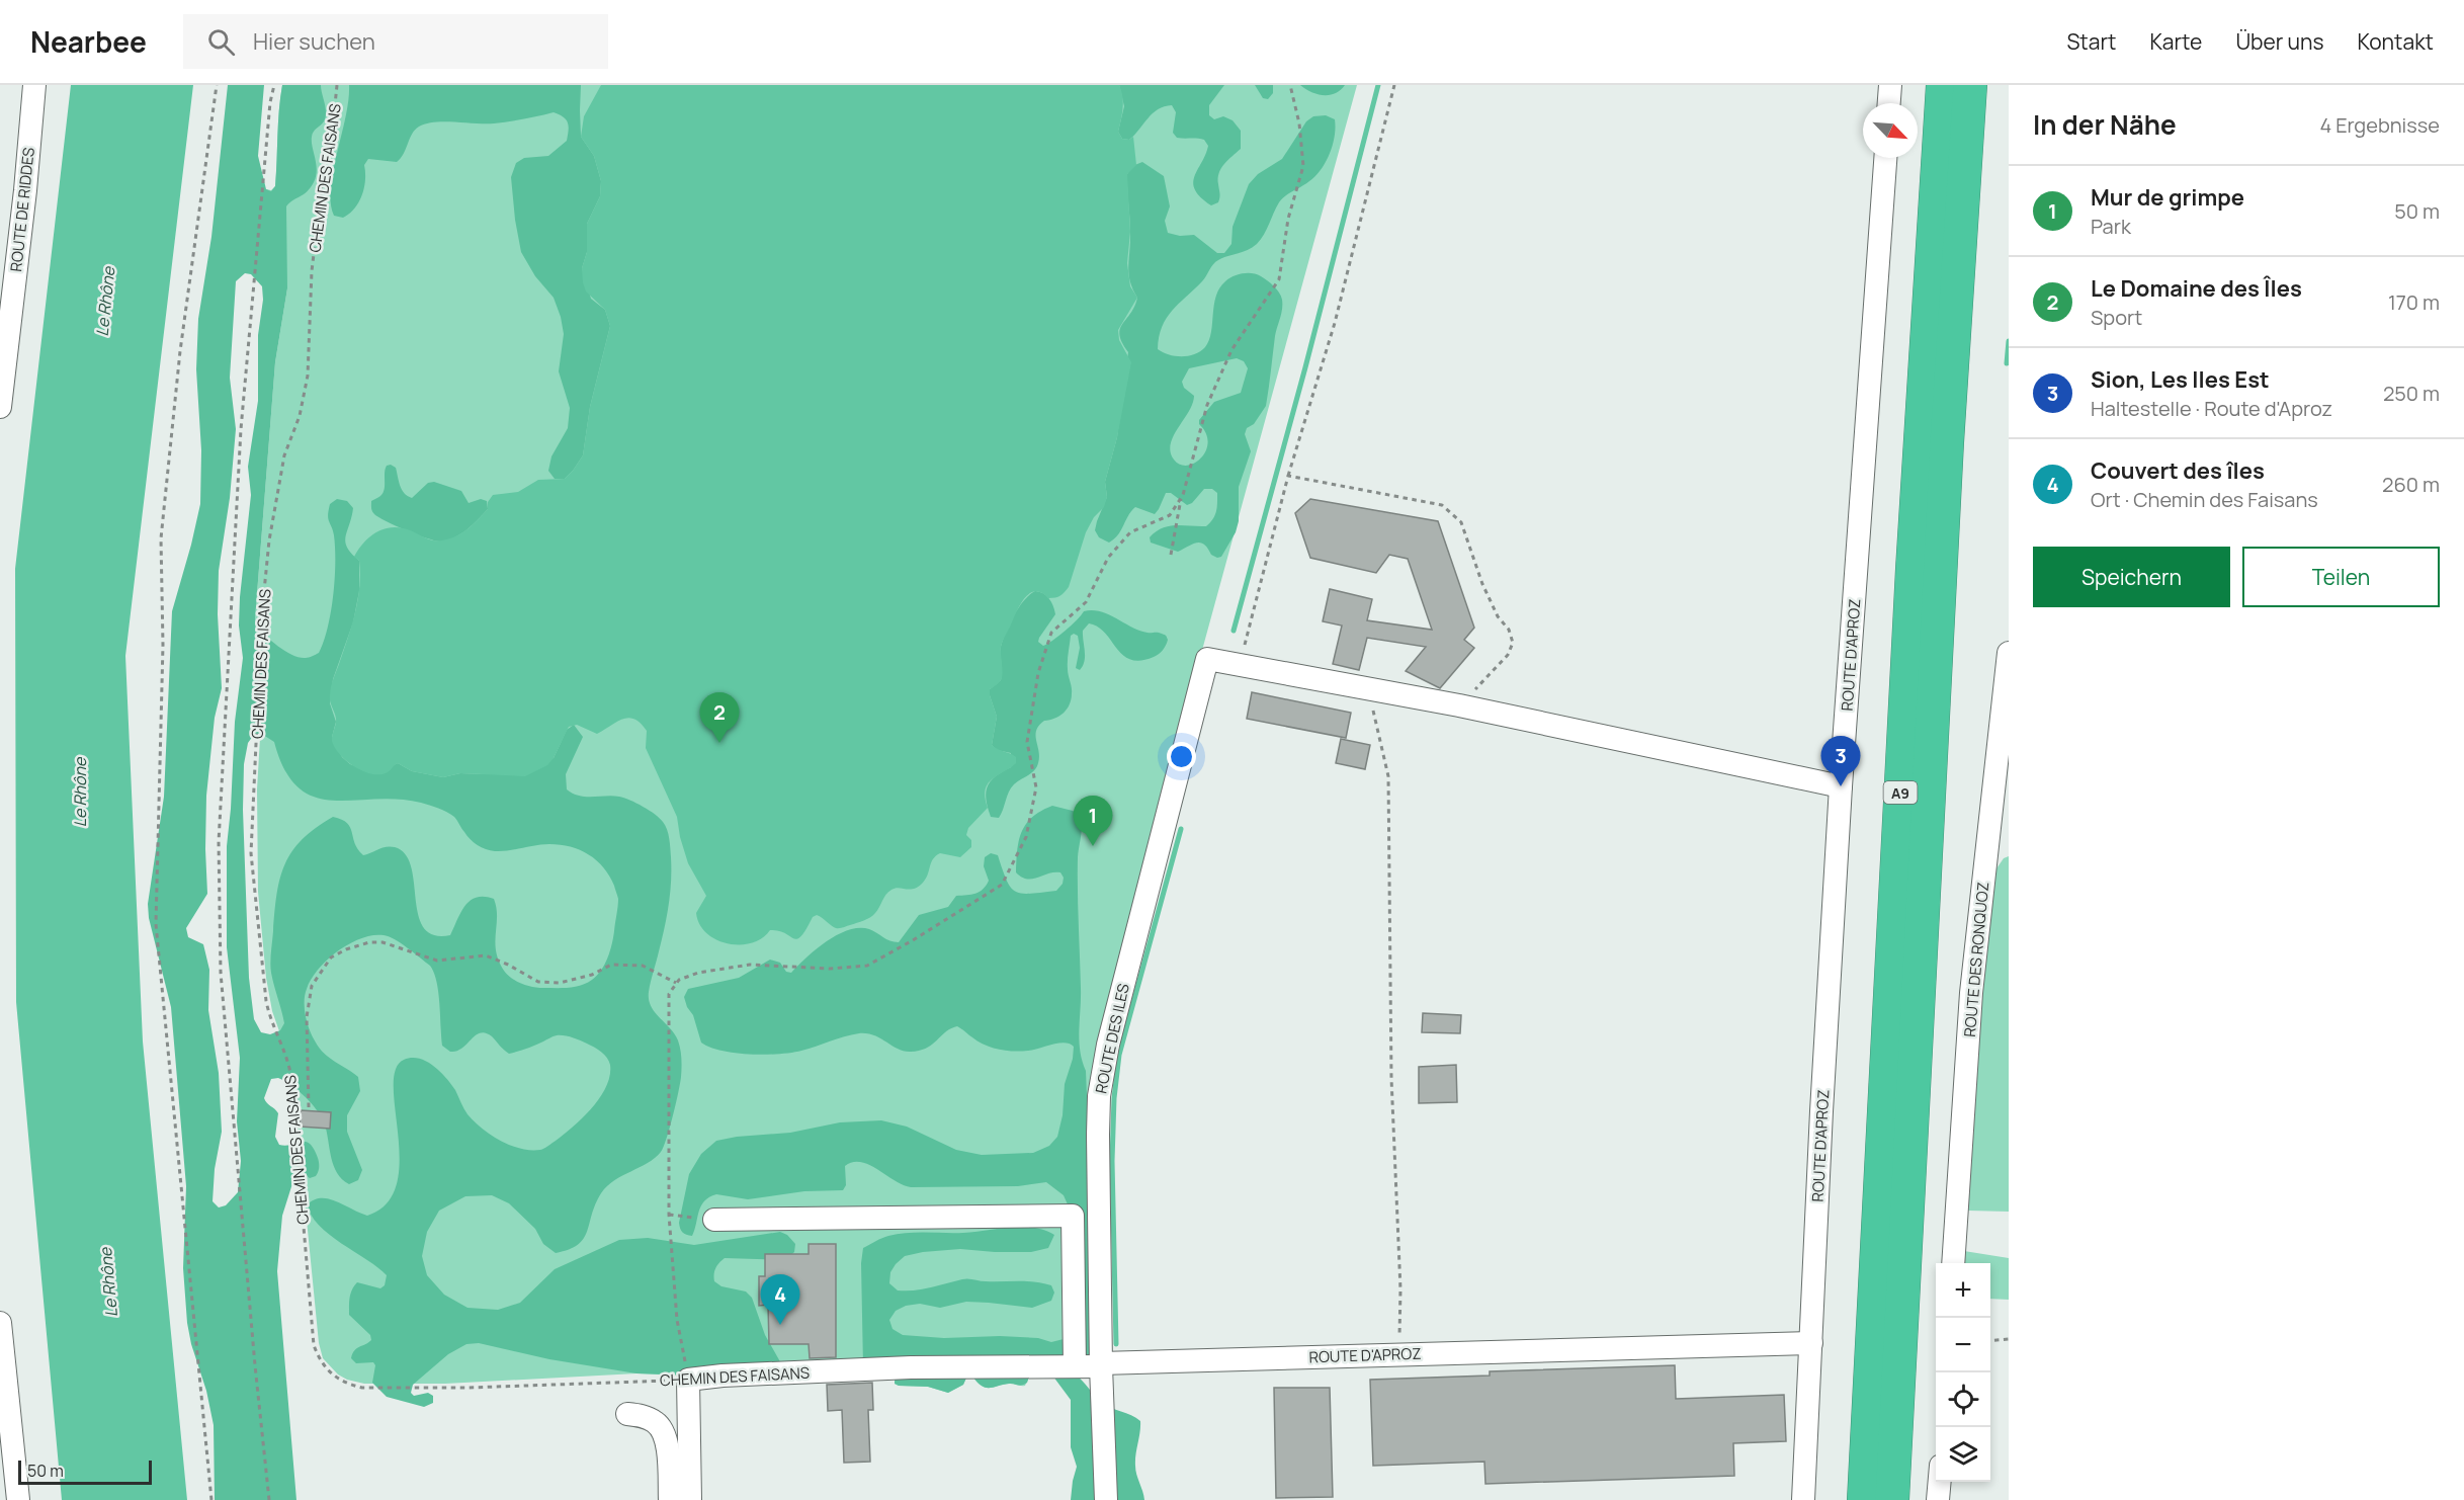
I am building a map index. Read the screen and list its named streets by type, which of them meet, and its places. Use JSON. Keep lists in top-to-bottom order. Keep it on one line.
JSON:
{"streets":{"highway":["A9"],"street":["CHEMIN DES FAISANS","ROUTE DE RIDDES","ROUTE D'APROZ","ROUTE DES RONQUOZ","ROUTE DES ILES"]},"crossings":[["CHEMIN DES FAISANS","ROUTE D'APROZ"],["CHEMIN DES FAISANS","ROUTE DES ILES"],["ROUTE D'APROZ","ROUTE DES ILES"]],"water":["Le Rhône"],"scale_bar":"50 m","north":"bottom right","page":{"header":"Nearbee","search":"Hier suchen","nav":["Start","Karte","Über uns","Kontakt"],"heading":["In der Nähe","4 Ergebnisse"],"list":[{"mark":"1","name":"Mur de grimpe","note":"Park","value":"50 m"},{"mark":"2","name":"Le Domaine des Îles","note":"Sport","value":"170 m"},{"mark":"3","name":"Sion, Les Iles Est","note":"Haltestelle · Route d'Aproz","value":"250 m"},{"mark":"4","name":"Couvert des îles","note":"Ort · Chemin des Faisans","value":"260 m"}],"buttons":["Speichern","Teilen"],"pins":["2","3","1","4"],"map_buttons":["+","−"],"scale":"50 m"}}
